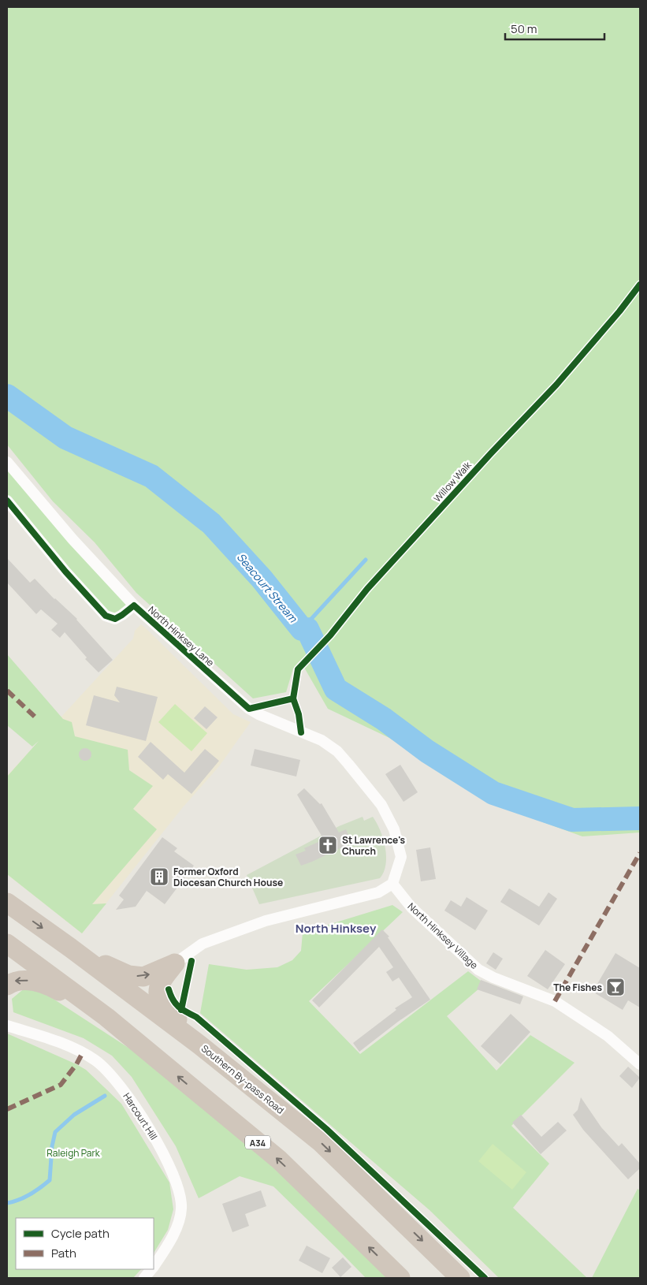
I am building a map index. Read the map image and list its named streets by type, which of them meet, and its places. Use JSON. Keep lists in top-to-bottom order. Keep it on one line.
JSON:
{"streets":{"highway":["Southern By-pass Road","A34"],"street":["North Hinksey Lane","North Hinksey Village","Harcourt Hill"],"cycle path":["Willow Walk"]},"crossings":[["North Hinksey Lane","North Hinksey Village"]],"districts":["North Hinksey"],"water":["Seacourt Stream"],"parks":["Raleigh Park"],"places":{"church":["St Lawrence's Church"],"building":["Former Oxford Diocesan Church House"],"bar":["The Fishes"]},"legend":["Cycle path","Path"],"scale_bar":"50 m"}
